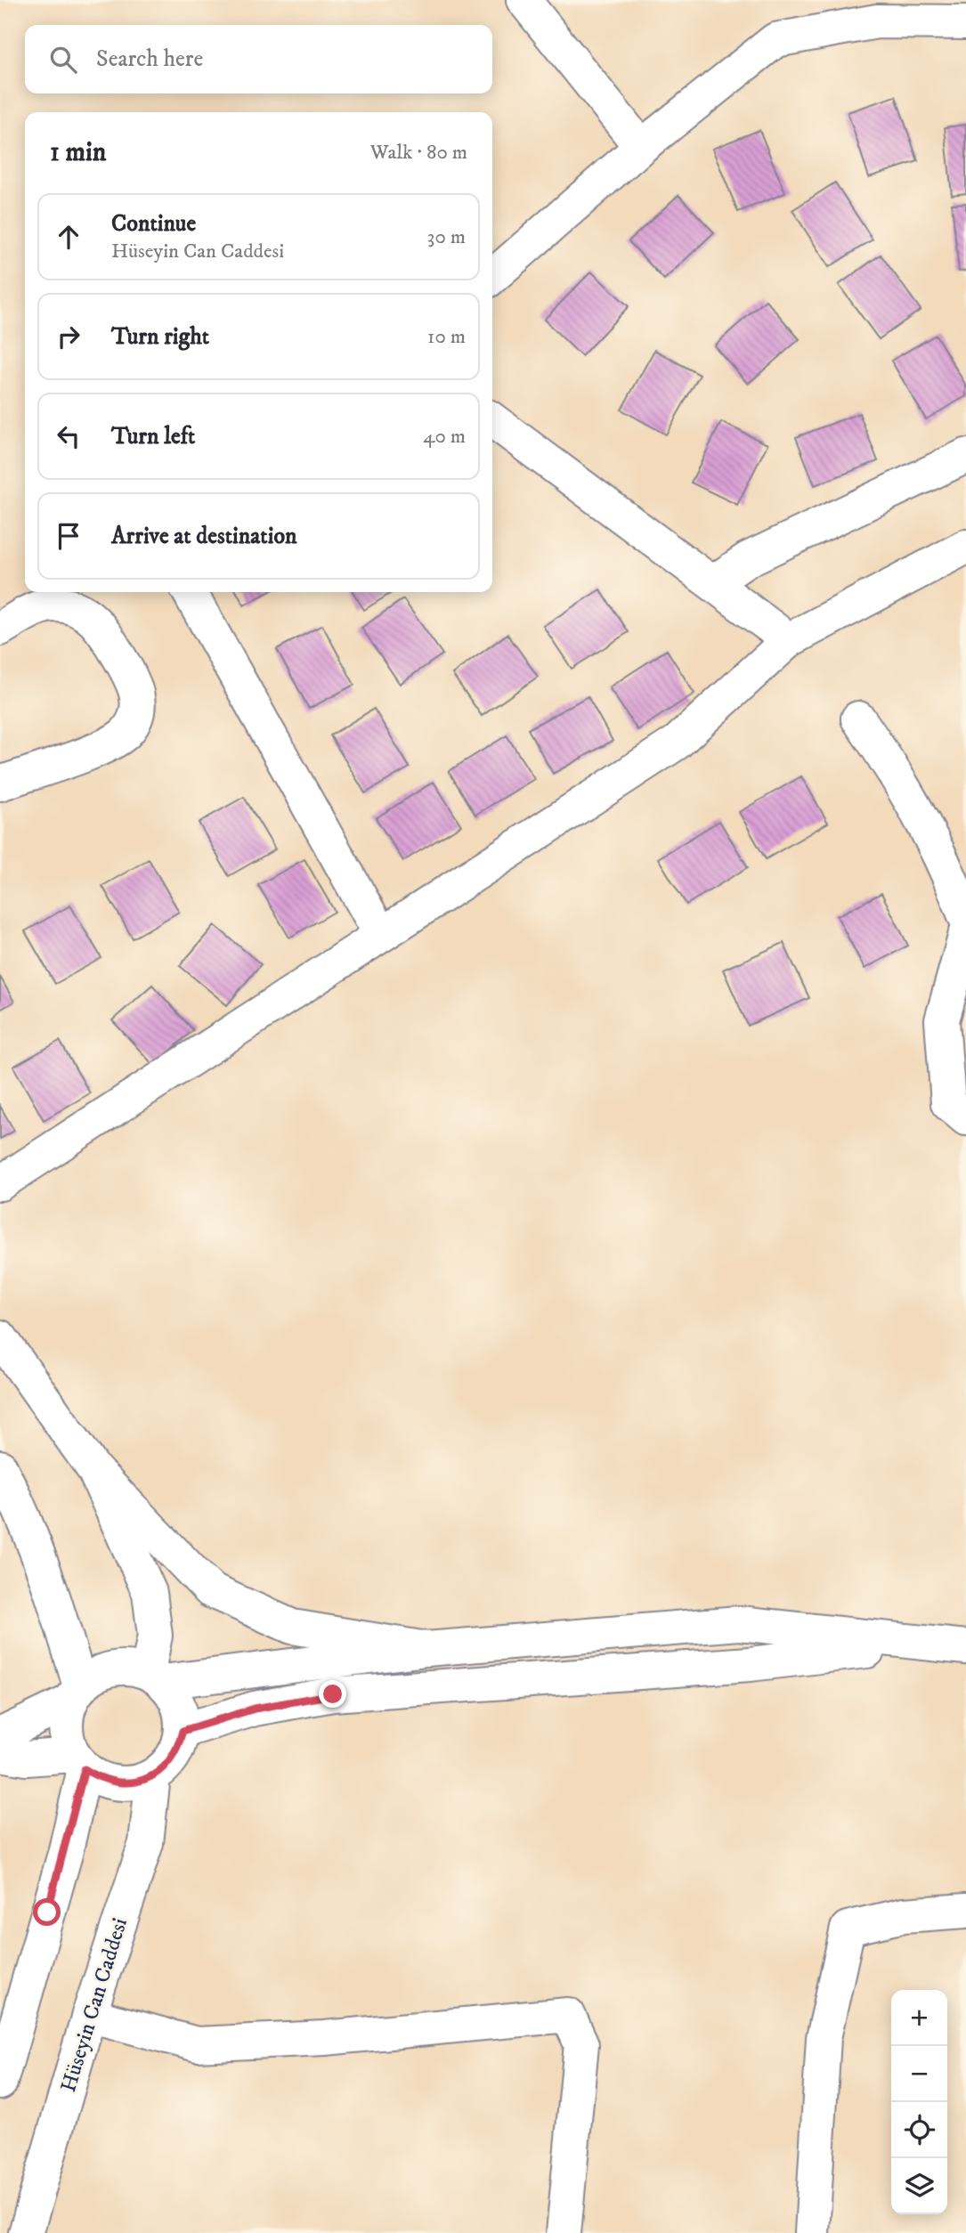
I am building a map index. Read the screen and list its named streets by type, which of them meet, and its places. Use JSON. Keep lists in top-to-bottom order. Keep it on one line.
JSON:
{"streets":{"street":["Hüseyin Can Caddesi"]},"page":{"search":"Search here","heading":["1 min","Walk · 80 m"],"list":[["Continue","Hüseyin Can Caddesi","30 m"],["Turn right","10 m"],["Turn left","40 m"],"Arrive at destination"],"map_buttons":["+","−"]}}
